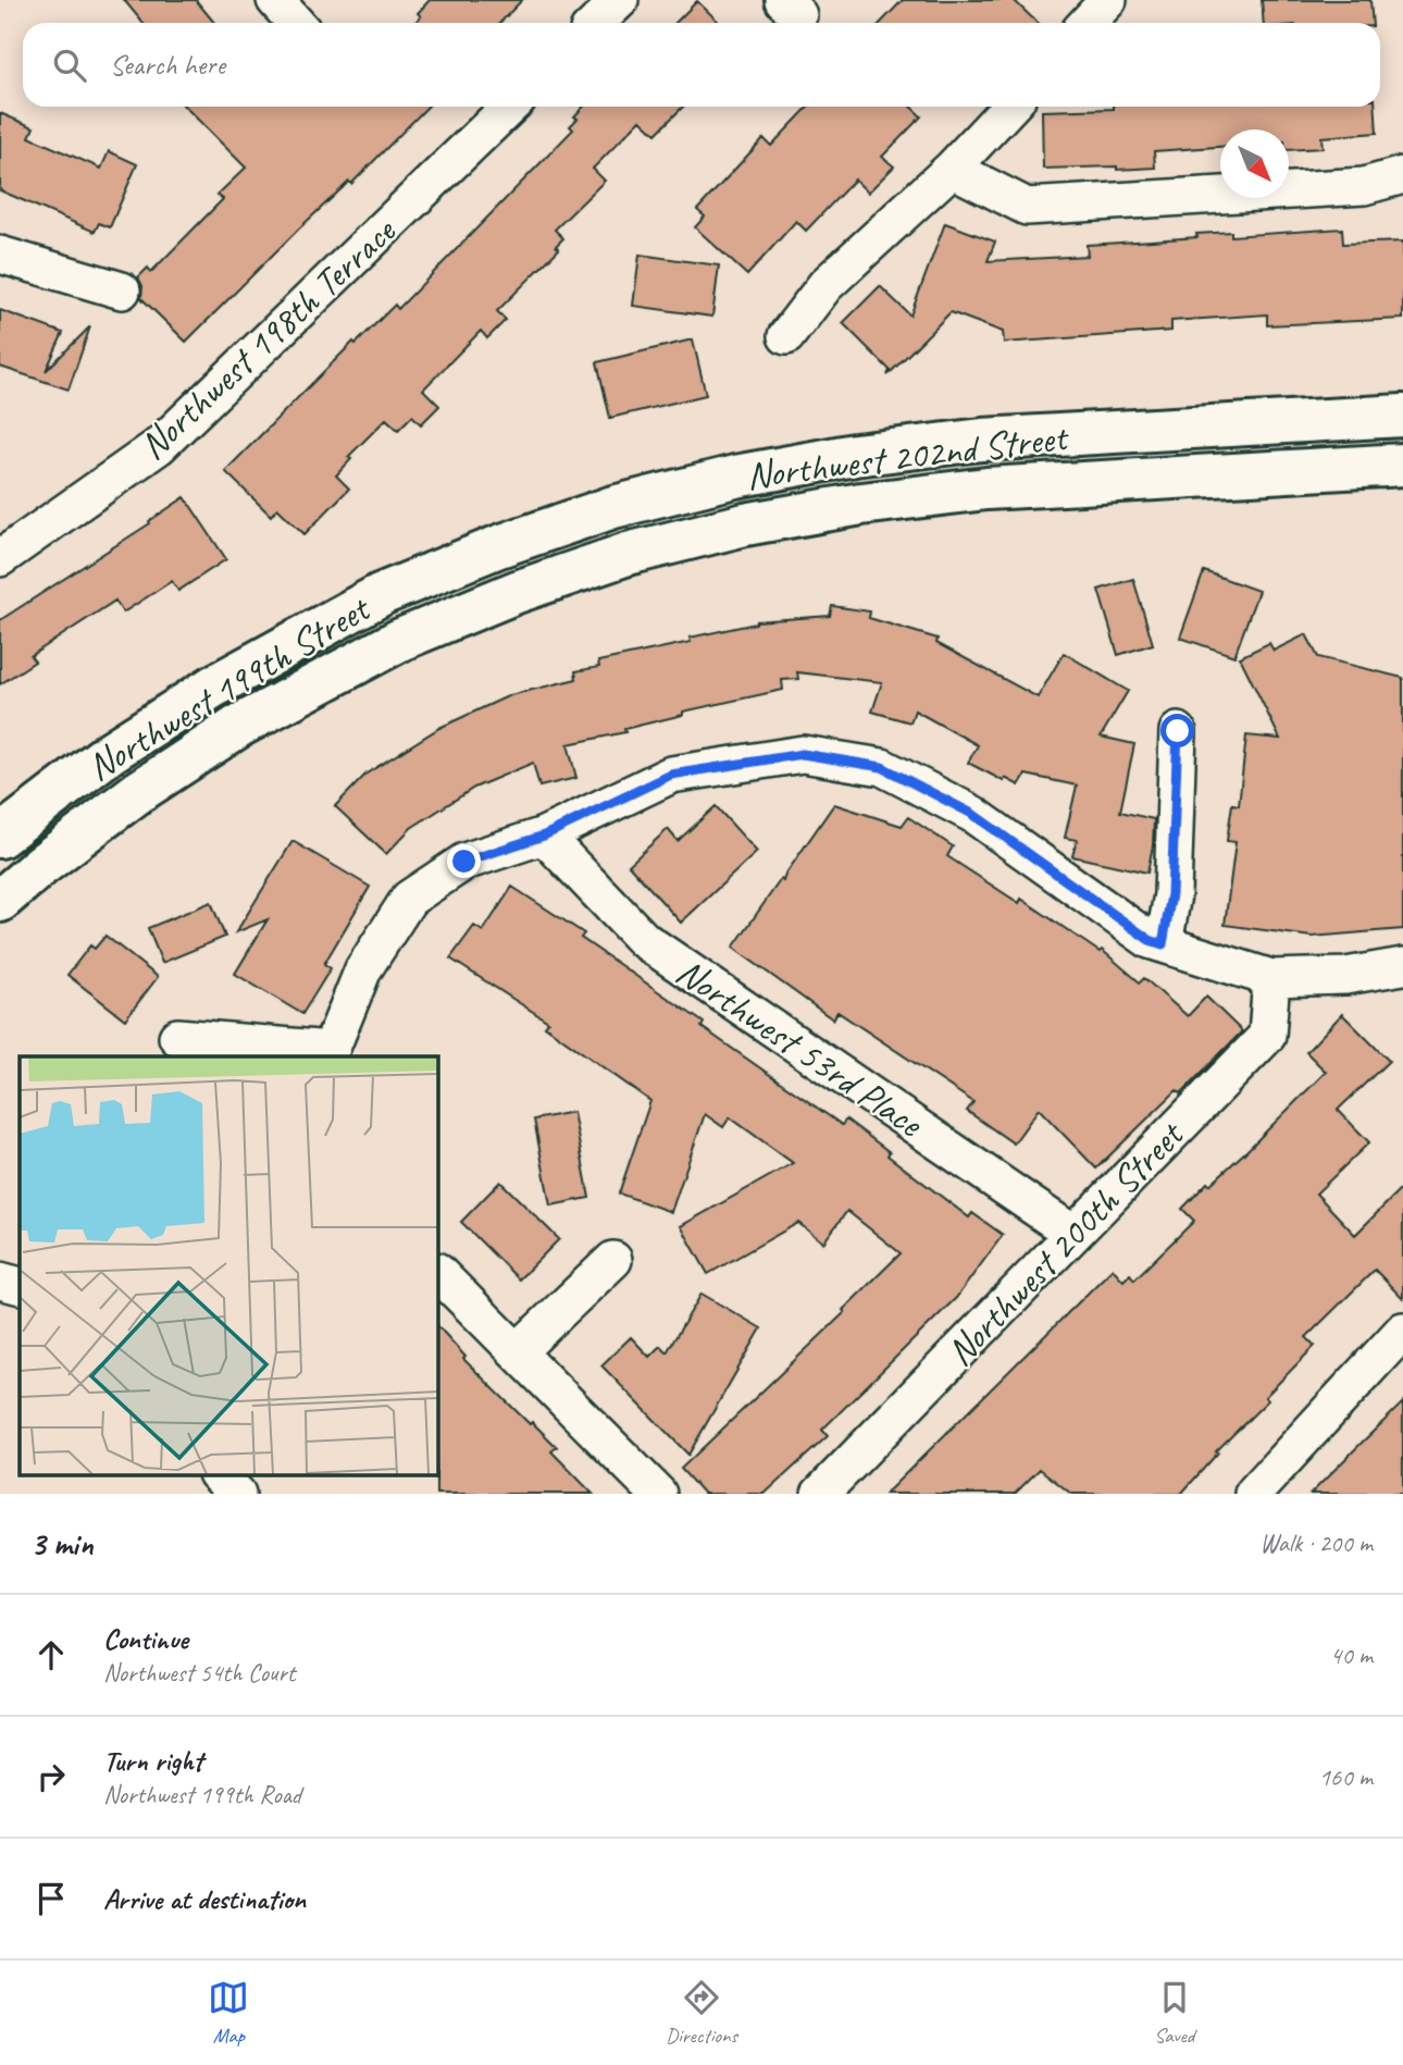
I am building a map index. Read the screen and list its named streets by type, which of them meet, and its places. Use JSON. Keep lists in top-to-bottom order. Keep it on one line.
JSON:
{"streets":{"main road":["Northwest 202nd Street","Northwest 199th Street"],"street":["Northwest 198th Terrace","Northwest 53rd Place","Northwest 200th Street"]},"crossings":[["Northwest 202nd Street","Northwest 199th Street"],["Northwest 53rd Place","Northwest 200th Street"]],"north":"bottom right","page":{"search":"Search here","heading":["3 min","Walk · 200 m"],"list":[["Continue","Northwest 54th Court","40 m"],["Turn right","Northwest 199th Road","160 m"],"Arrive at destination"],"nav":["Map","Directions","Saved"]}}
